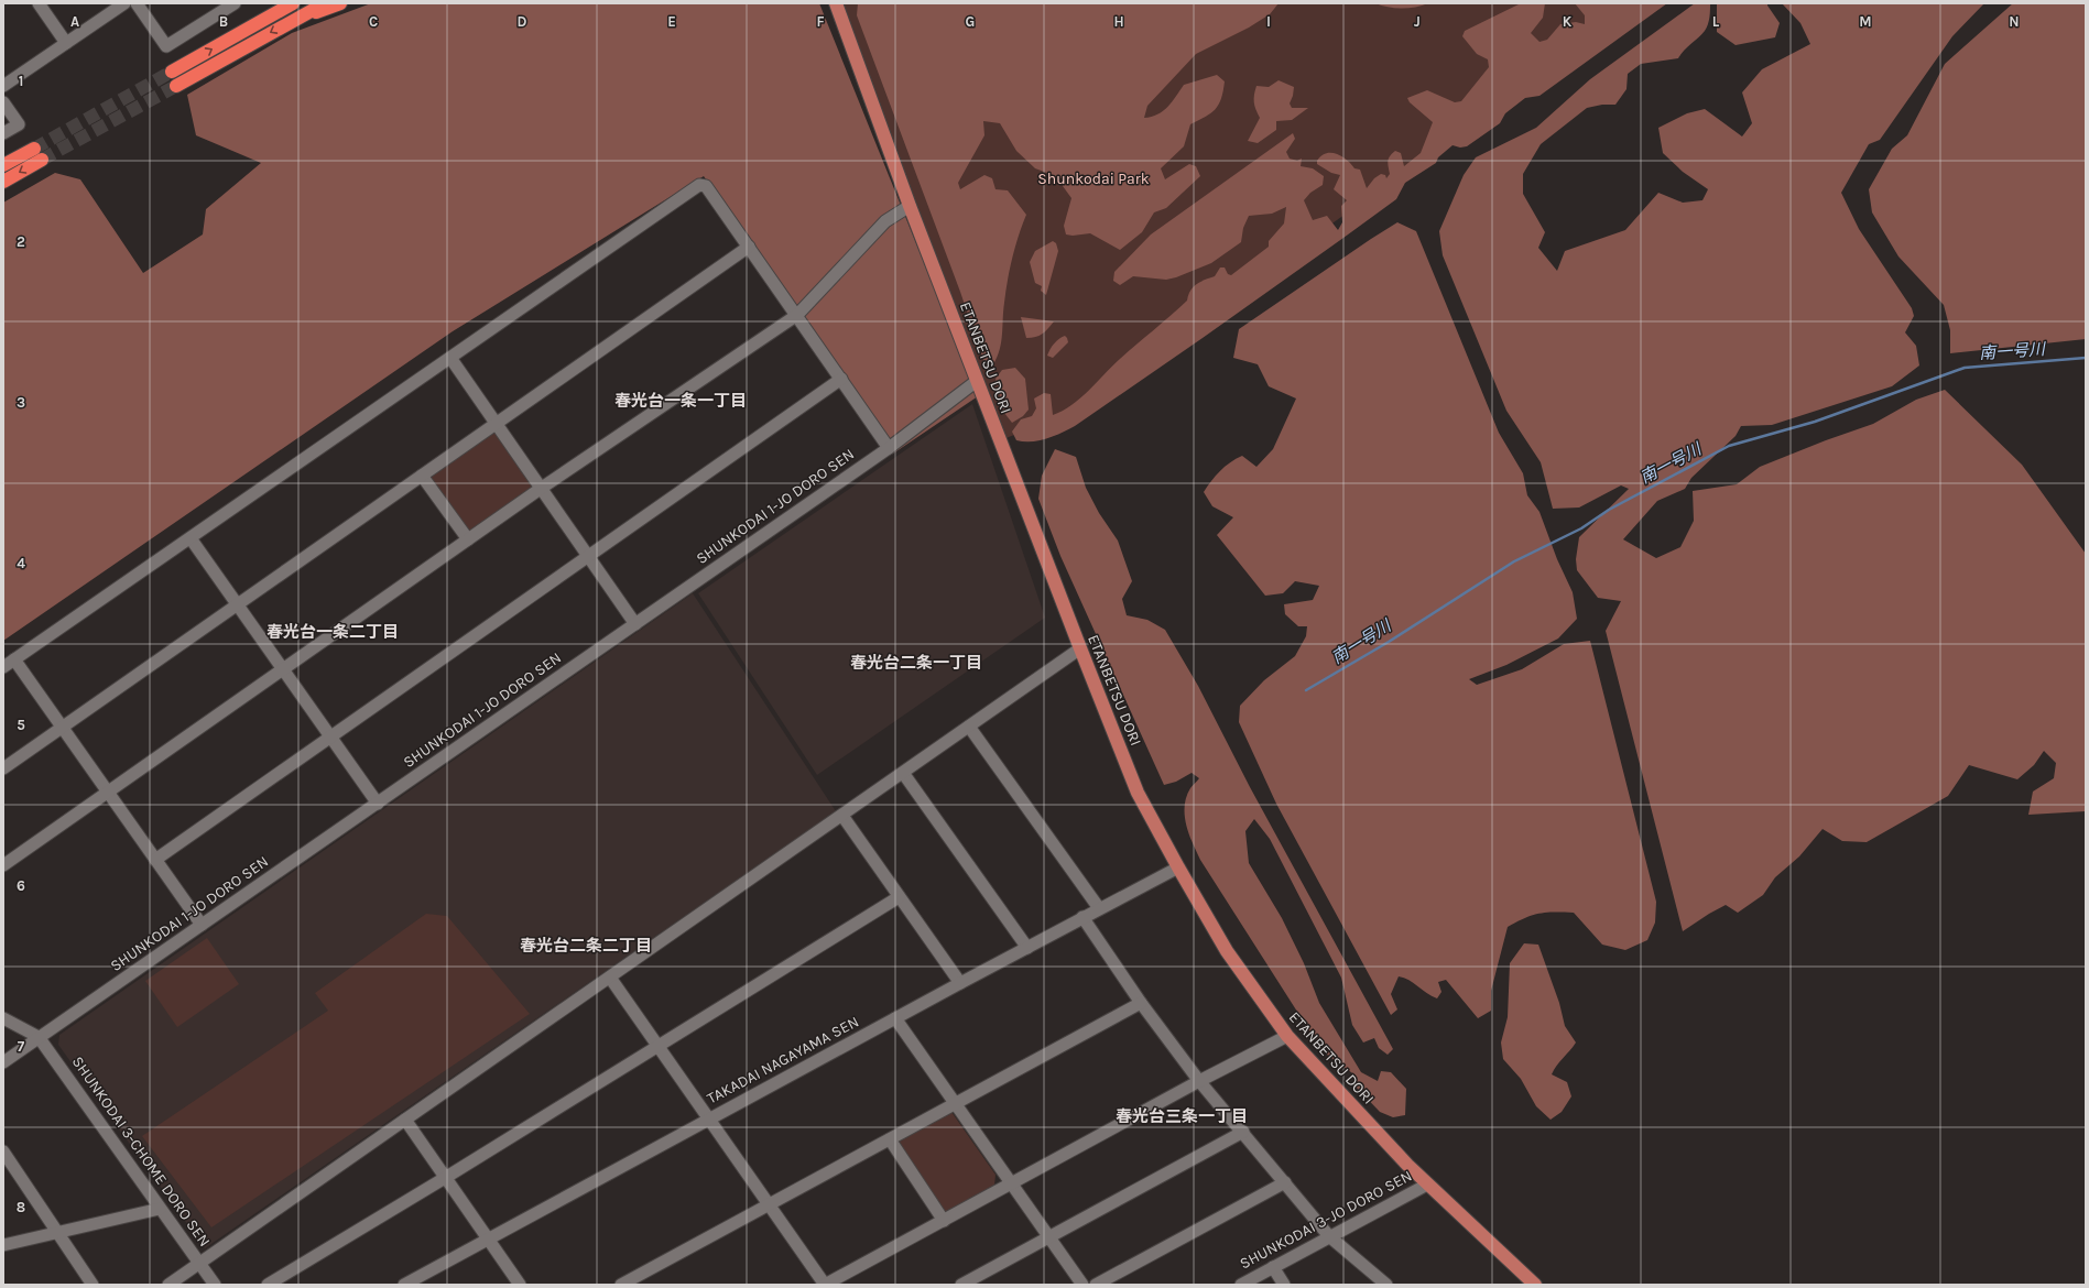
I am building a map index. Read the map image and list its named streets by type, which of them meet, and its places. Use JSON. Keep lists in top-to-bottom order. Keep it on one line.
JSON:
{"streets":{"main road":["ETANBETSU DORI"],"street":["SHUNKODAI 1-JO DORO SEN","TAKADAI NAGAYAMA SEN","SHUNKODAI 3-CHOME DORO SEN","SHUNKODAI 3-JO DORO SEN"]},"crossings":[["ETANBETSU DORI","SHUNKODAI 1-JO DORO SEN"],["ETANBETSU DORI","TAKADAI NAGAYAMA SEN"],["ETANBETSU DORI","SHUNKODAI 3-JO DORO SEN"],["SHUNKODAI 1-JO DORO SEN","SHUNKODAI 3-CHOME DORO SEN"]],"districts":["春光台一条一丁目","春光台一条二丁目","春光台二条一丁目","春光台二条二丁目","春光台三条一丁目"],"water":["南一号川"],"parks":["Shunkodai Park"],"grid":{"columns":["A","B","C","D","E","F","G","H","I","J","K","L","M","N"],"rows":["1","2","3","4","5","6","7","8"]}}
